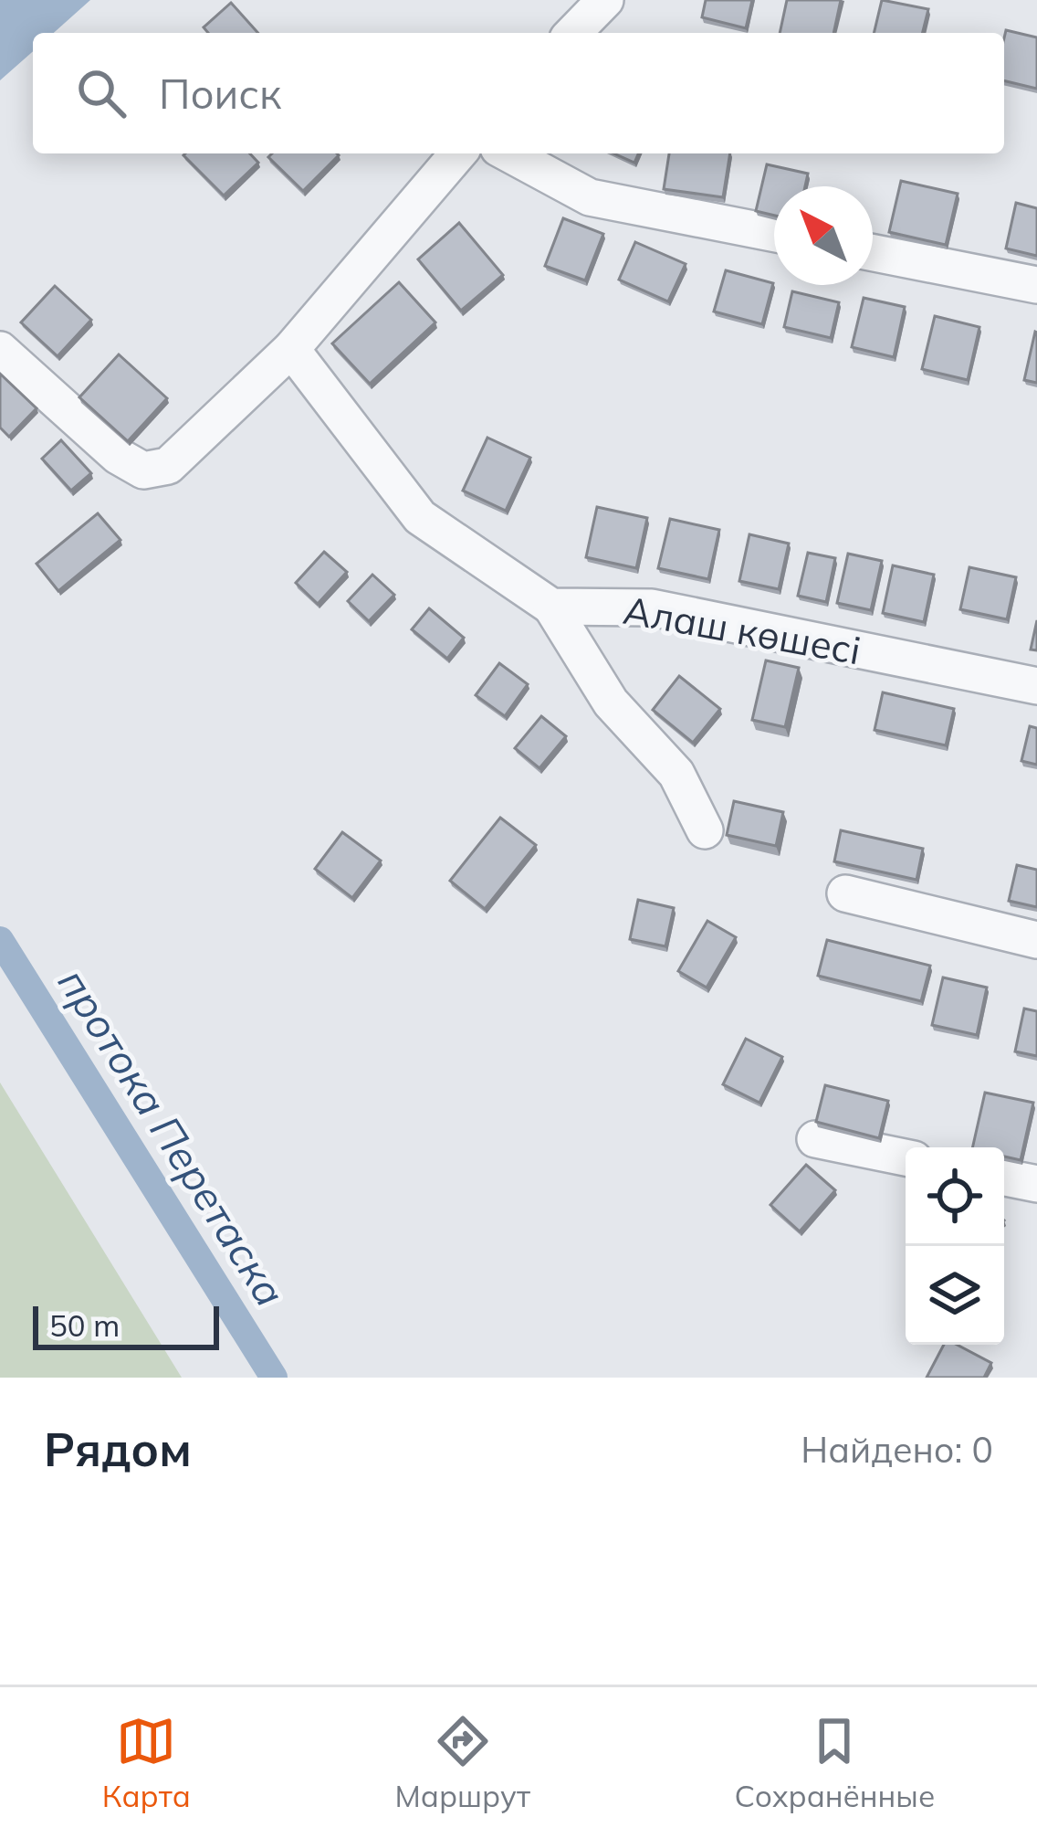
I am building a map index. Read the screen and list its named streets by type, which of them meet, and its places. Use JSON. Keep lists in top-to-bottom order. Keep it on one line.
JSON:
{"streets":{"street":["Алаш көшесі"]},"water":["протока Перетаска"],"scale_bar":"50 m","north":"top left","page":{"search":"Поиск","scale":"50 m","heading":["Рядом","Найдено: 0"],"nav":["Карта","Маршрут","Сохранённые"]}}
